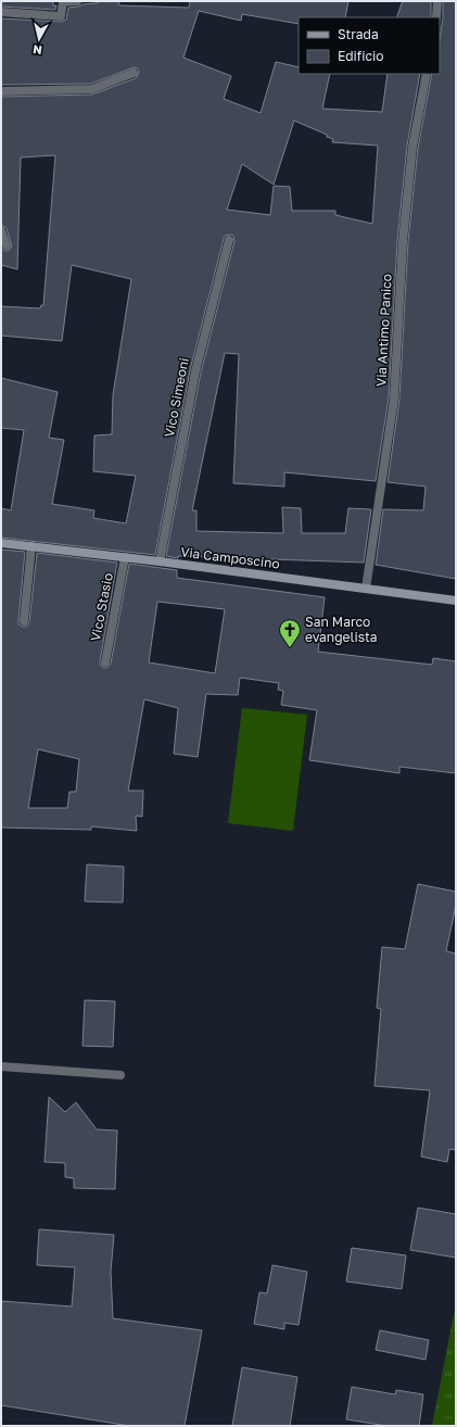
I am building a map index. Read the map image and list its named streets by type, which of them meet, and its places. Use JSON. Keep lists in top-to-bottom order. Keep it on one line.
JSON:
{"streets":{"street":["Via Antimo Panico","Vico Simeoni","Via Camposcino","Vico Stasio"]},"crossings":[["Via Antimo Panico","Via Camposcino"],["Vico Simeoni","Via Camposcino"],["Via Camposcino","Vico Stasio"]],"places":{"church":["San Marco evangelista"]},"legend":["Strada","Edificio"],"north":"bottom"}
